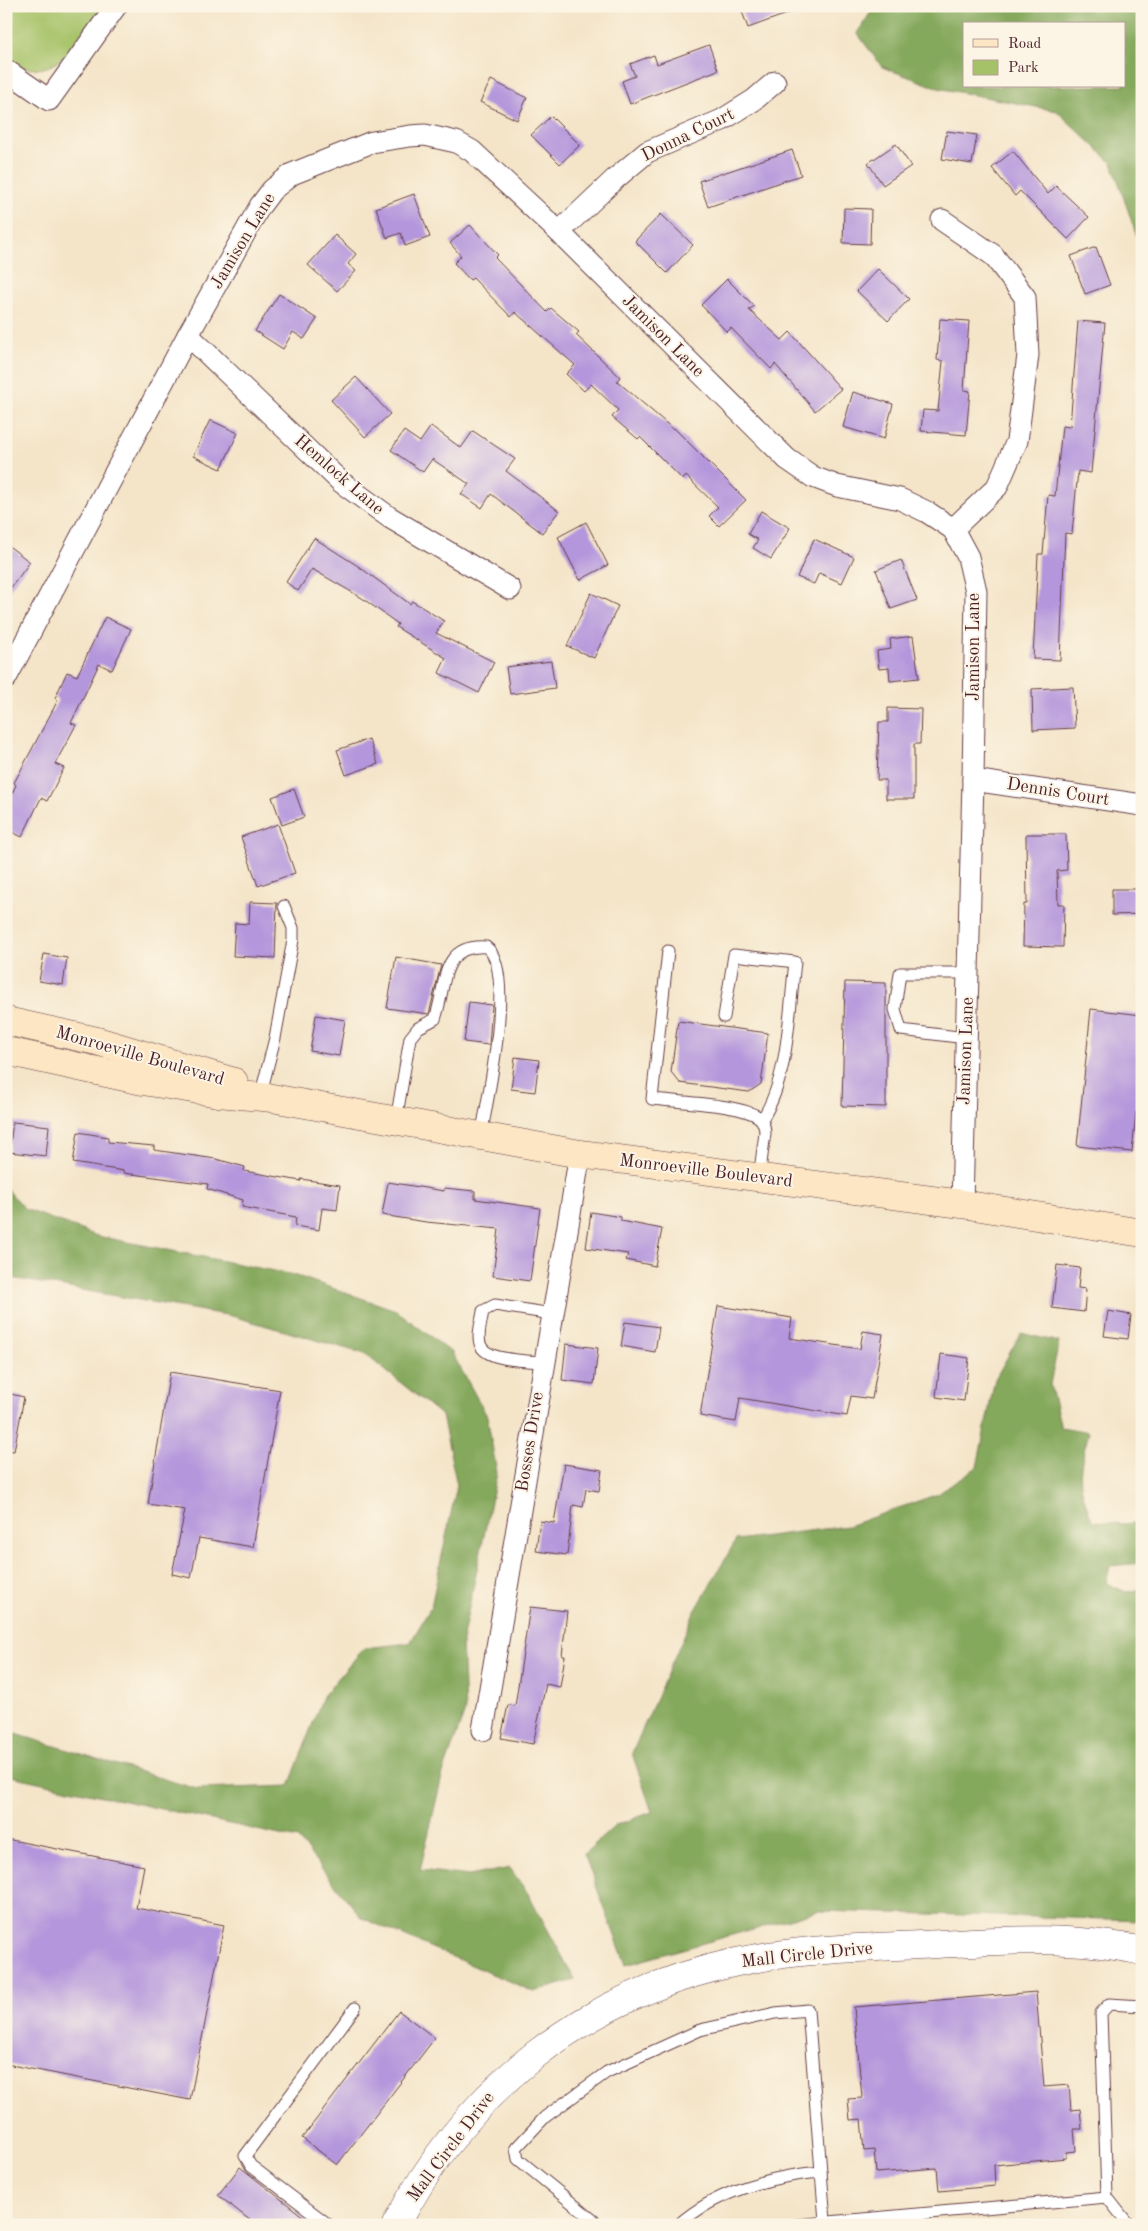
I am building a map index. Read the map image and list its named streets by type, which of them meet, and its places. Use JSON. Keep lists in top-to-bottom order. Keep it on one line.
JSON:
{"streets":{"main road":["Monroeville Boulevard"],"street":["Donna Court","Jamison Lane","Hemlock Lane","Dennis Court","Bosses Drive","Mall Circle Drive"]},"crossings":[["Donna Court","Jamison Lane"],["Jamison Lane","Hemlock Lane"],["Jamison Lane","Dennis Court"],["Jamison Lane","Monroeville Boulevard"],["Monroeville Boulevard","Bosses Drive"]],"legend":["Road","Park"]}
